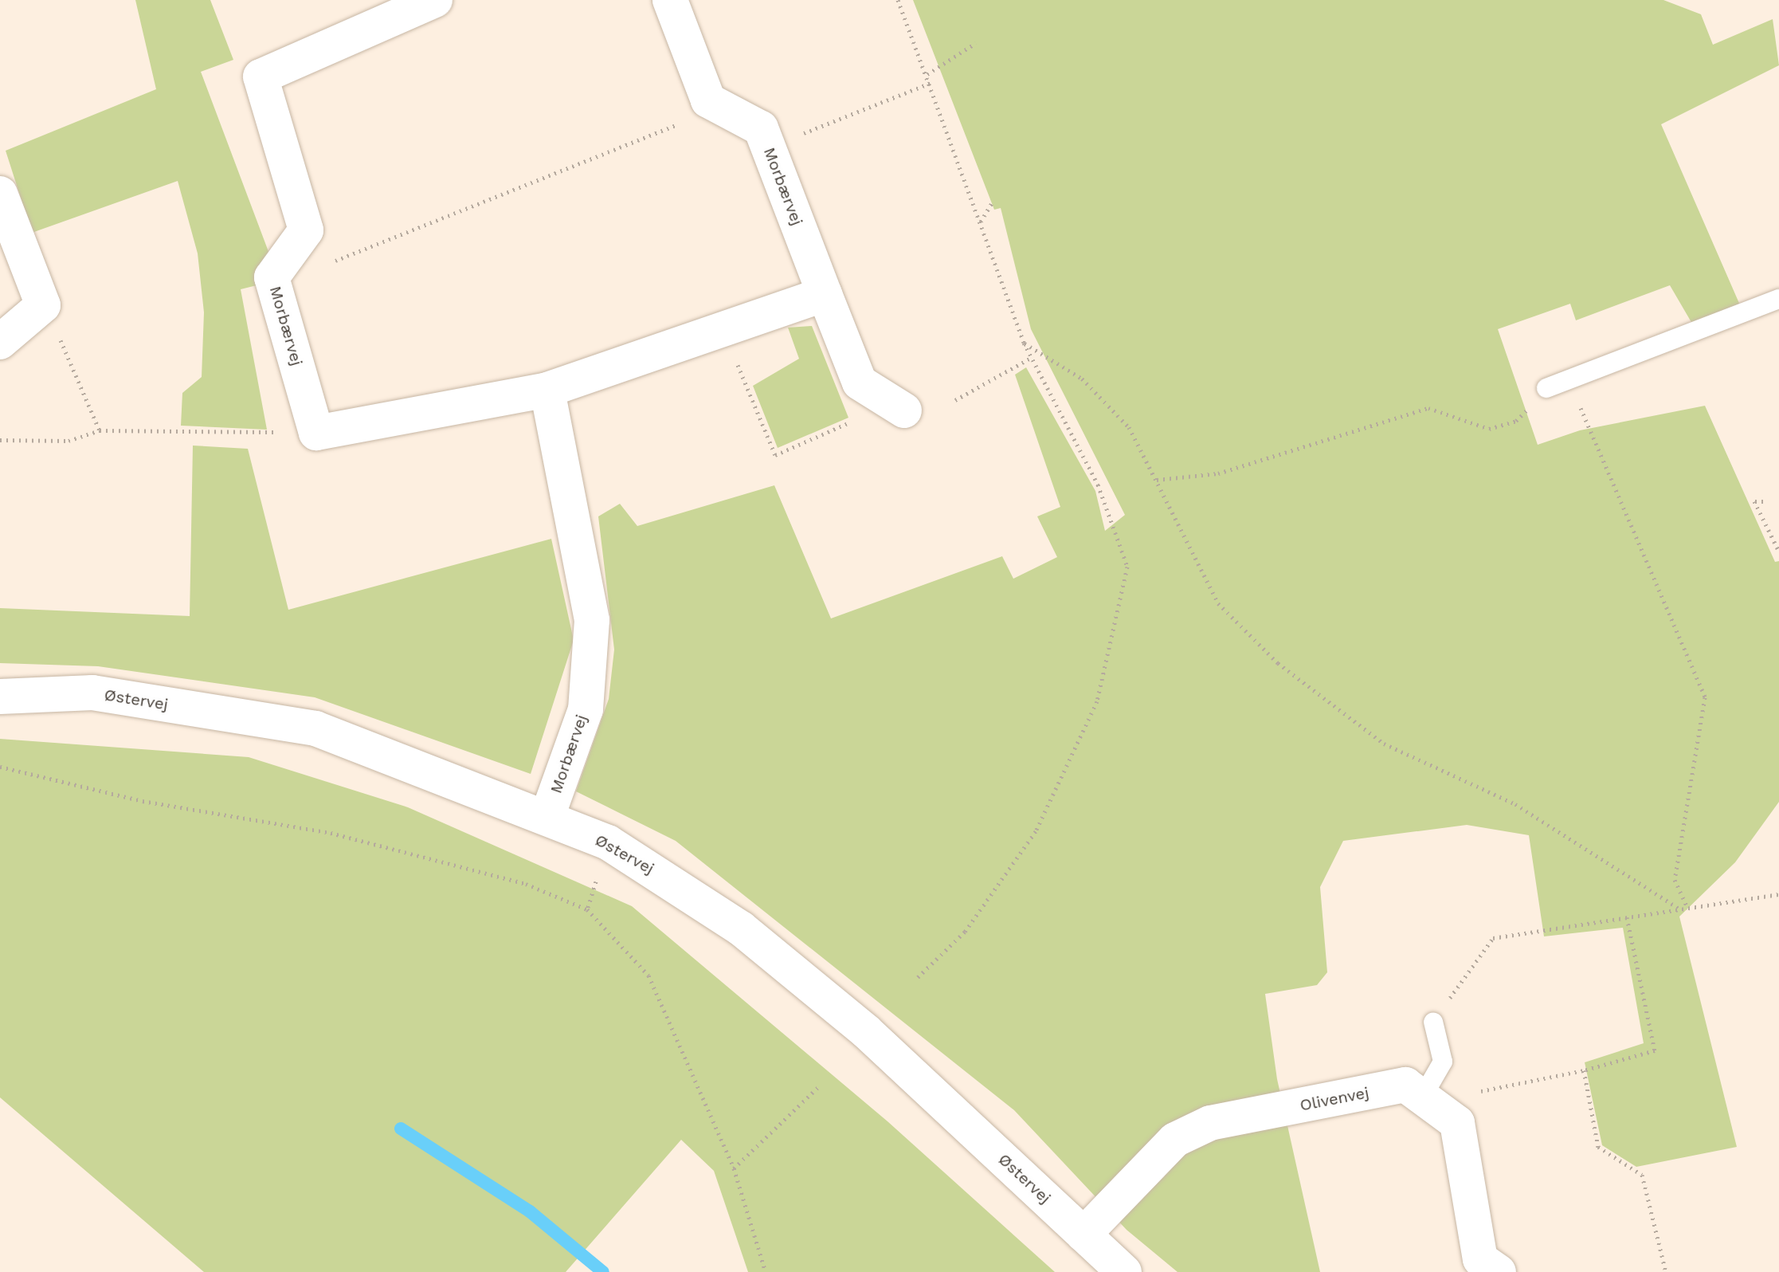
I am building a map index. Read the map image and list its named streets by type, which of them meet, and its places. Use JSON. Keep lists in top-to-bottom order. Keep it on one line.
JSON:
{"streets":{"street":["Morbærvej","Østervej","Olivenvej"]},"crossings":[["Morbærvej","Østervej"],["Østervej","Olivenvej"]]}
